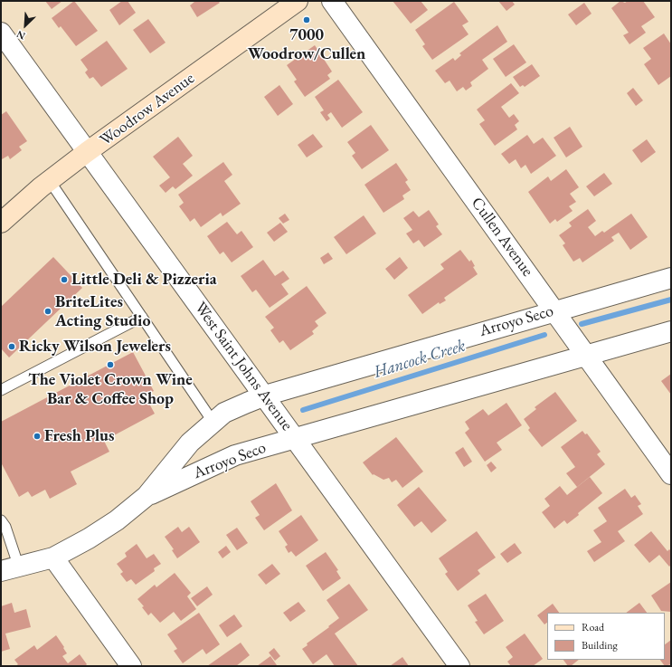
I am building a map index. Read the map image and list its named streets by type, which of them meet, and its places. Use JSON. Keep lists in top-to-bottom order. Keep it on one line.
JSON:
{"streets":{"street":["Woodrow Avenue","Cullen Avenue","Arroyo Seco","West Saint Johns Avenue"]},"crossings":[["Woodrow Avenue","West Saint Johns Avenue"],["Cullen Avenue","Arroyo Seco"],["Arroyo Seco","West Saint Johns Avenue"]],"water":["Hancock Creek"],"places":["7000 Woodrow/Cullen","Little Deli & Pizzeria","BriteLites Acting Studio","Ricky Wilson Jewelers","The Violet Crown Wine Bar & Coffee Shop","Fresh Plus"],"legend":["Road","Building"],"north":"bottom left"}
